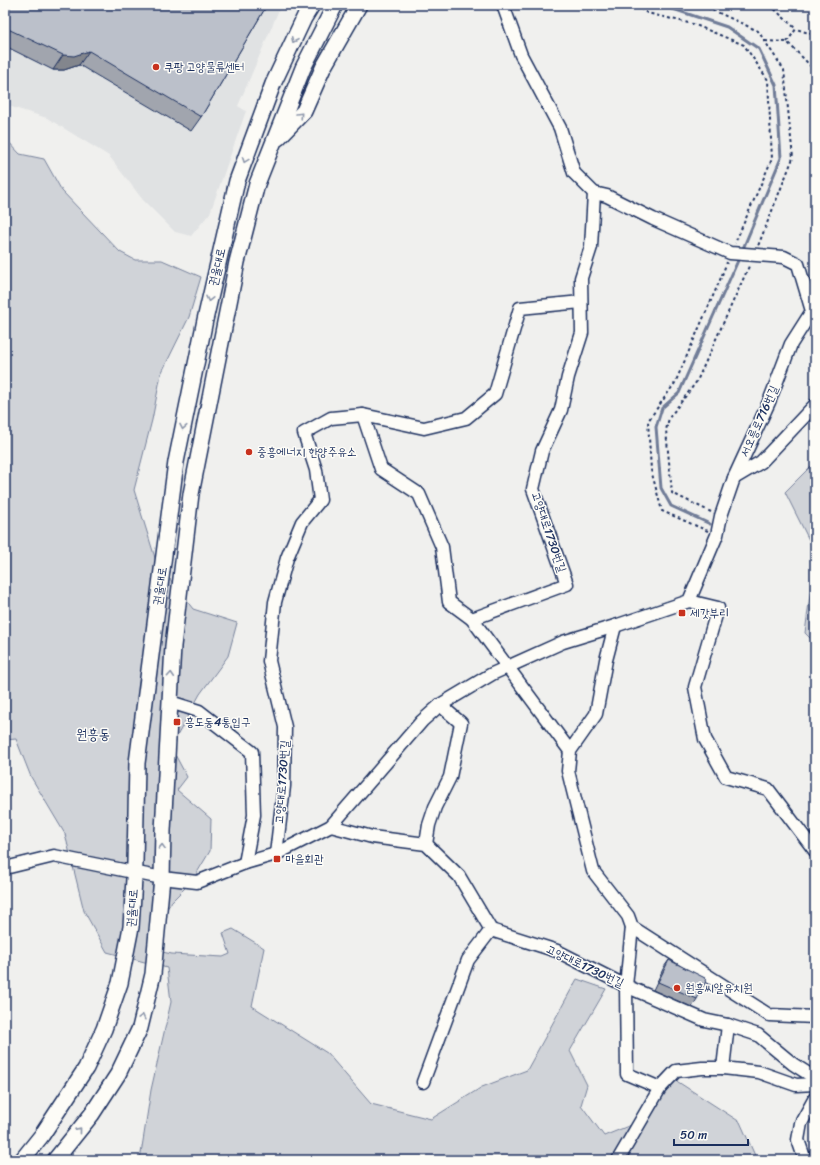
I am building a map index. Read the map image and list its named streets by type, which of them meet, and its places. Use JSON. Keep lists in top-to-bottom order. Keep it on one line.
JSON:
{"streets":{"main road":["권율대로"],"street":["서오릉로716번길","고양대로1730번길"]},"districts":["원흥동"],"places":{"other":["쿠팡 고양물류센터","중흥에너지 한양주유소","원흥씨알유치원"],"transit":["세갓부리","흥도동4통입구","마을회관"]},"scale_bar":"50 m"}
